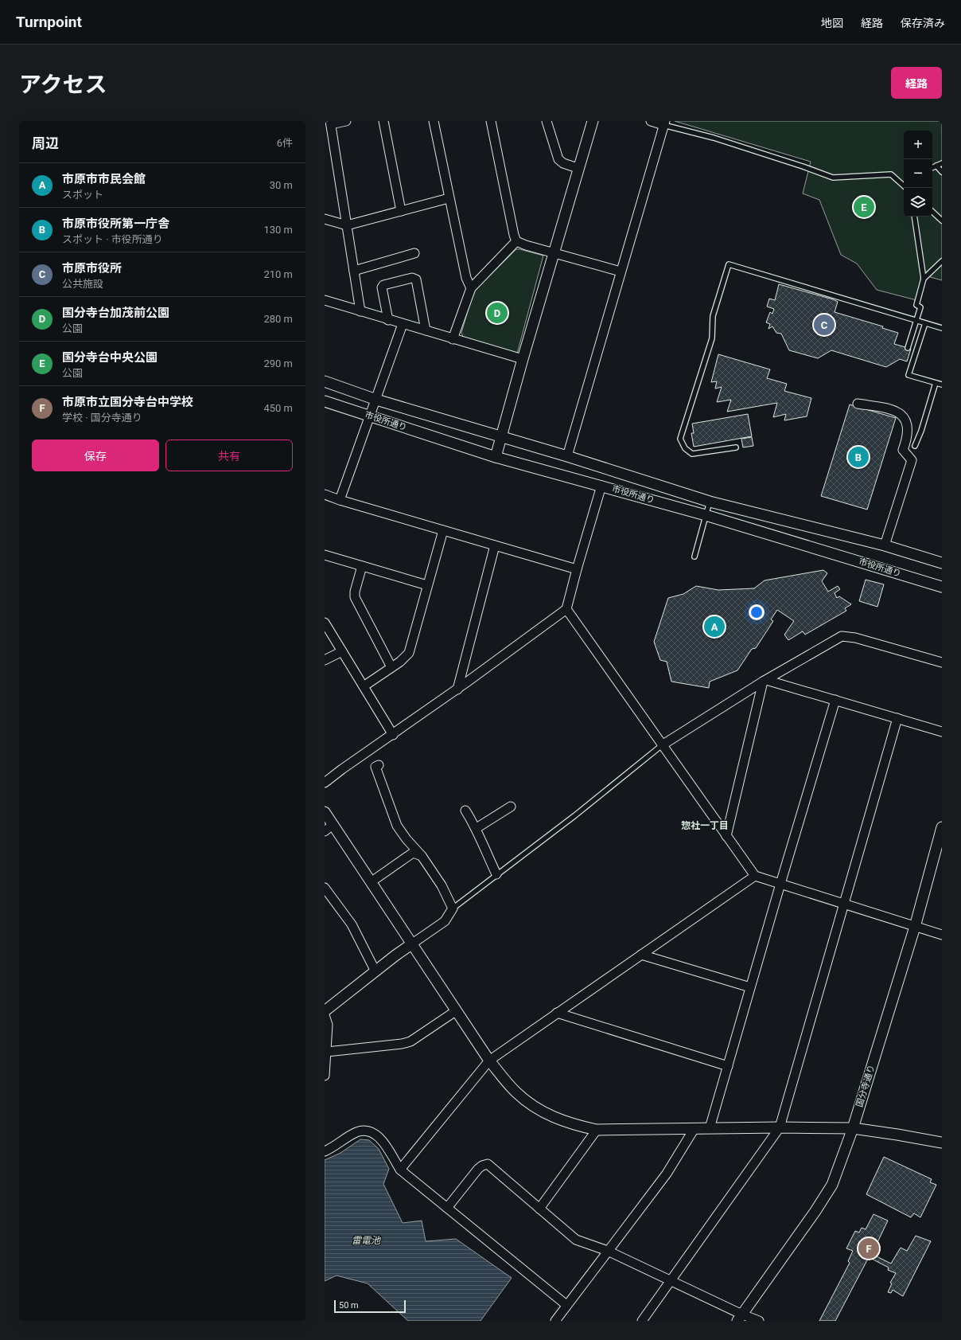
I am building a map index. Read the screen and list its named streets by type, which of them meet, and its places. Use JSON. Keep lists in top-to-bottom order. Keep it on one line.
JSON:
{"streets":{"street":["市役所通り","国分寺通り"]},"districts":["惣社一丁目"],"water":["雷電池"],"scale_bar":"50 m","page":{"header":"Turnpoint","nav":["地図","経路","保存済み"],"title":"アクセス","buttons":["経路",["保存","共有"]],"heading":["周辺","6件"],"map_buttons":["+","−"],"list":[{"mark":"A","name":"市原市市民会館","note":"スポット","value":"30 m"},{"mark":"B","name":"市原市役所第一庁舎","note":"スポット · 市役所通り","value":"130 m"},{"mark":"C","name":"市原市役所","note":"公共施設","value":"210 m"},{"mark":"D","name":"国分寺台加茂前公園","note":"公園","value":"280 m"},{"mark":"E","name":"国分寺台中央公園","note":"公園","value":"290 m"},{"mark":"F","name":"市原市立国分寺台中学校","note":"学校 · 国分寺通り","value":"450 m"}],"pins":["E","D","C","B","A","F"],"scale":"50 m"}}
